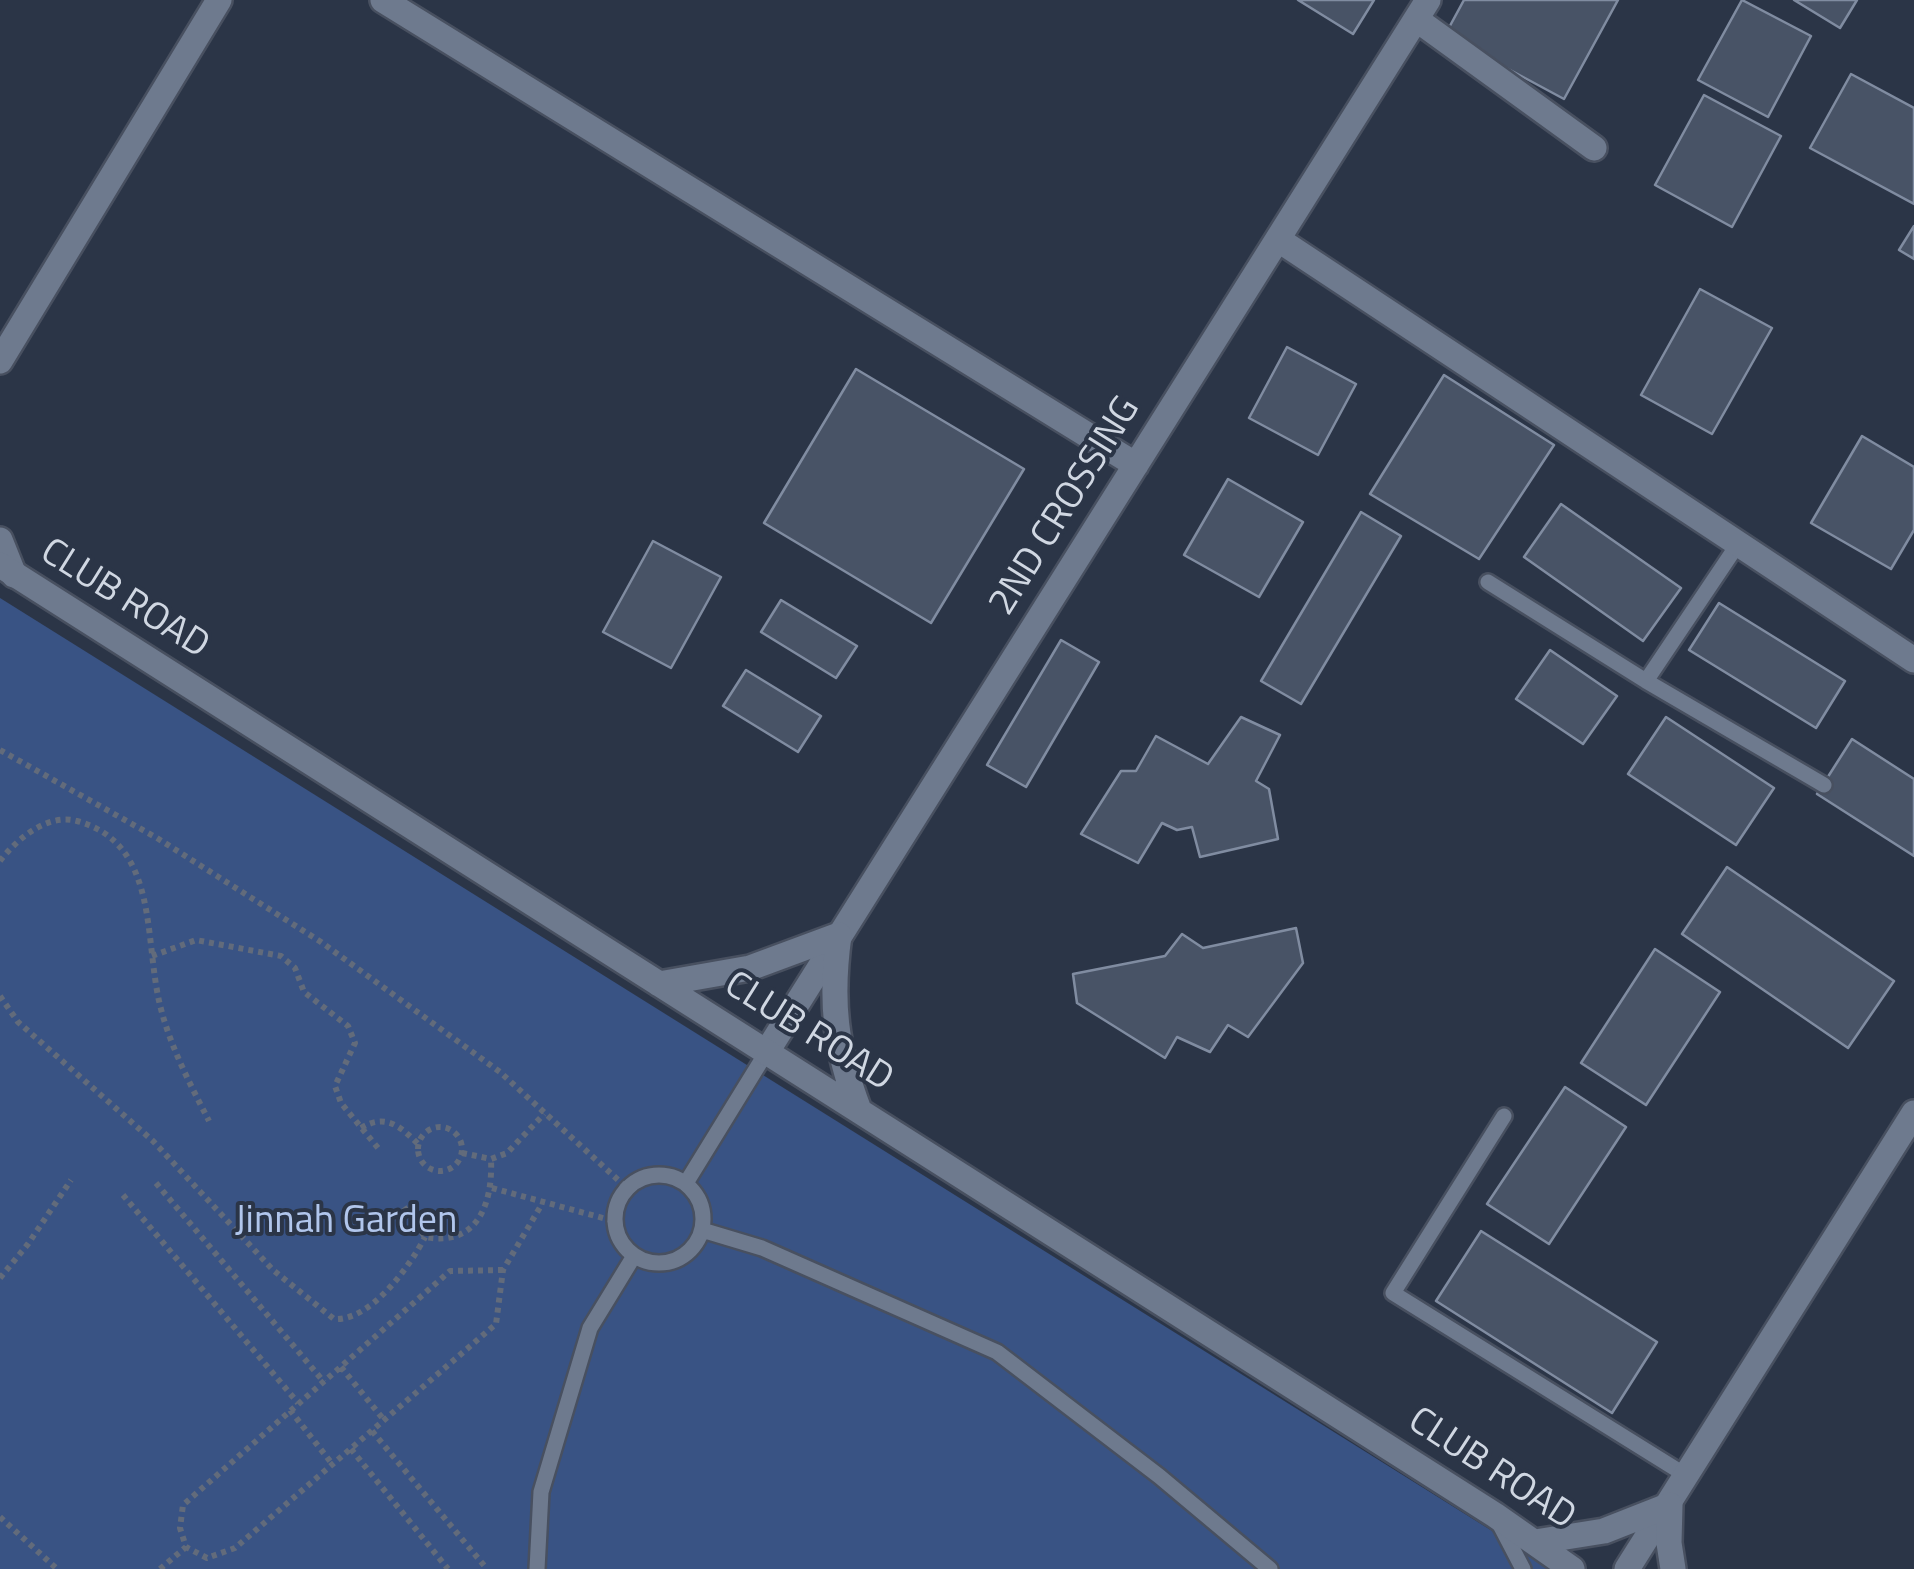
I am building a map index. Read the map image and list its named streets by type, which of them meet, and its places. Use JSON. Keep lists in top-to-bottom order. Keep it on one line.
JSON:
{"streets":{"street":["2ND CROSSING","CLUB ROAD"]},"crossings":[["2ND CROSSING","CLUB ROAD"]],"parks":["Jinnah Garden"]}
